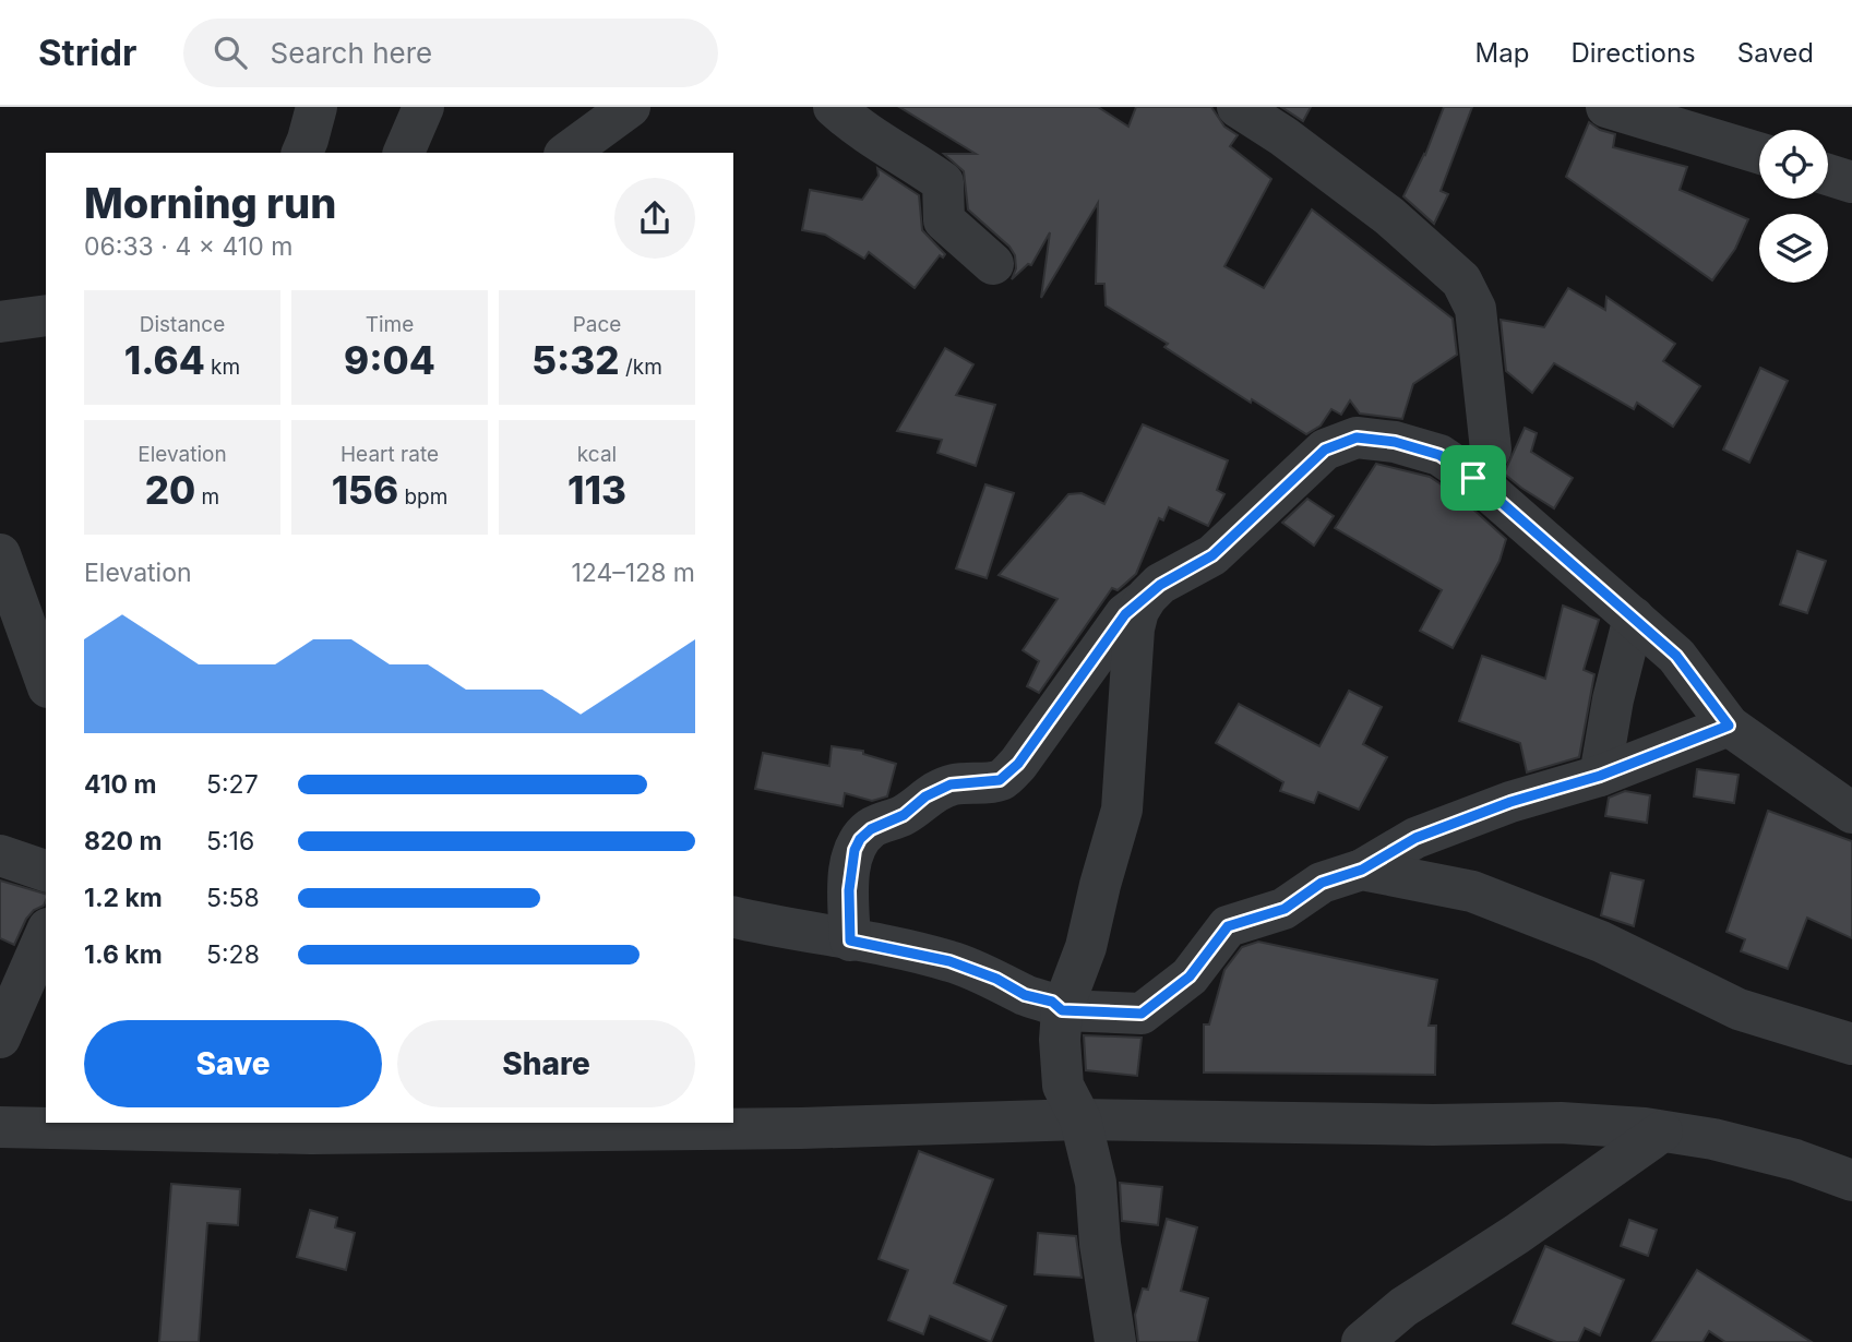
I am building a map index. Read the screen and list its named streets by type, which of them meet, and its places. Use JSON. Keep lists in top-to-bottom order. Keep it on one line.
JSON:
{"page":{"header":"Stridr","search":"Search here","nav":["Map","Directions","Saved"],"heading":["Morning run","06:33 · 4 × 410 m"],"stats":[["Distance","1.64 km"],["Time","9:04"],["Pace","5:32 /km"],["Elevation","20 m"],["Heart rate","156 bpm"],["kcal","113"]],"chart":["Elevation","124–128 m"],"list":[{"name":"410 m","note":"5:27"},{"name":"820 m","note":"5:16"},{"name":"1.2 km","note":"5:58"},{"name":"1.6 km","note":"5:28"}],"buttons":["Save","Share"]}}
